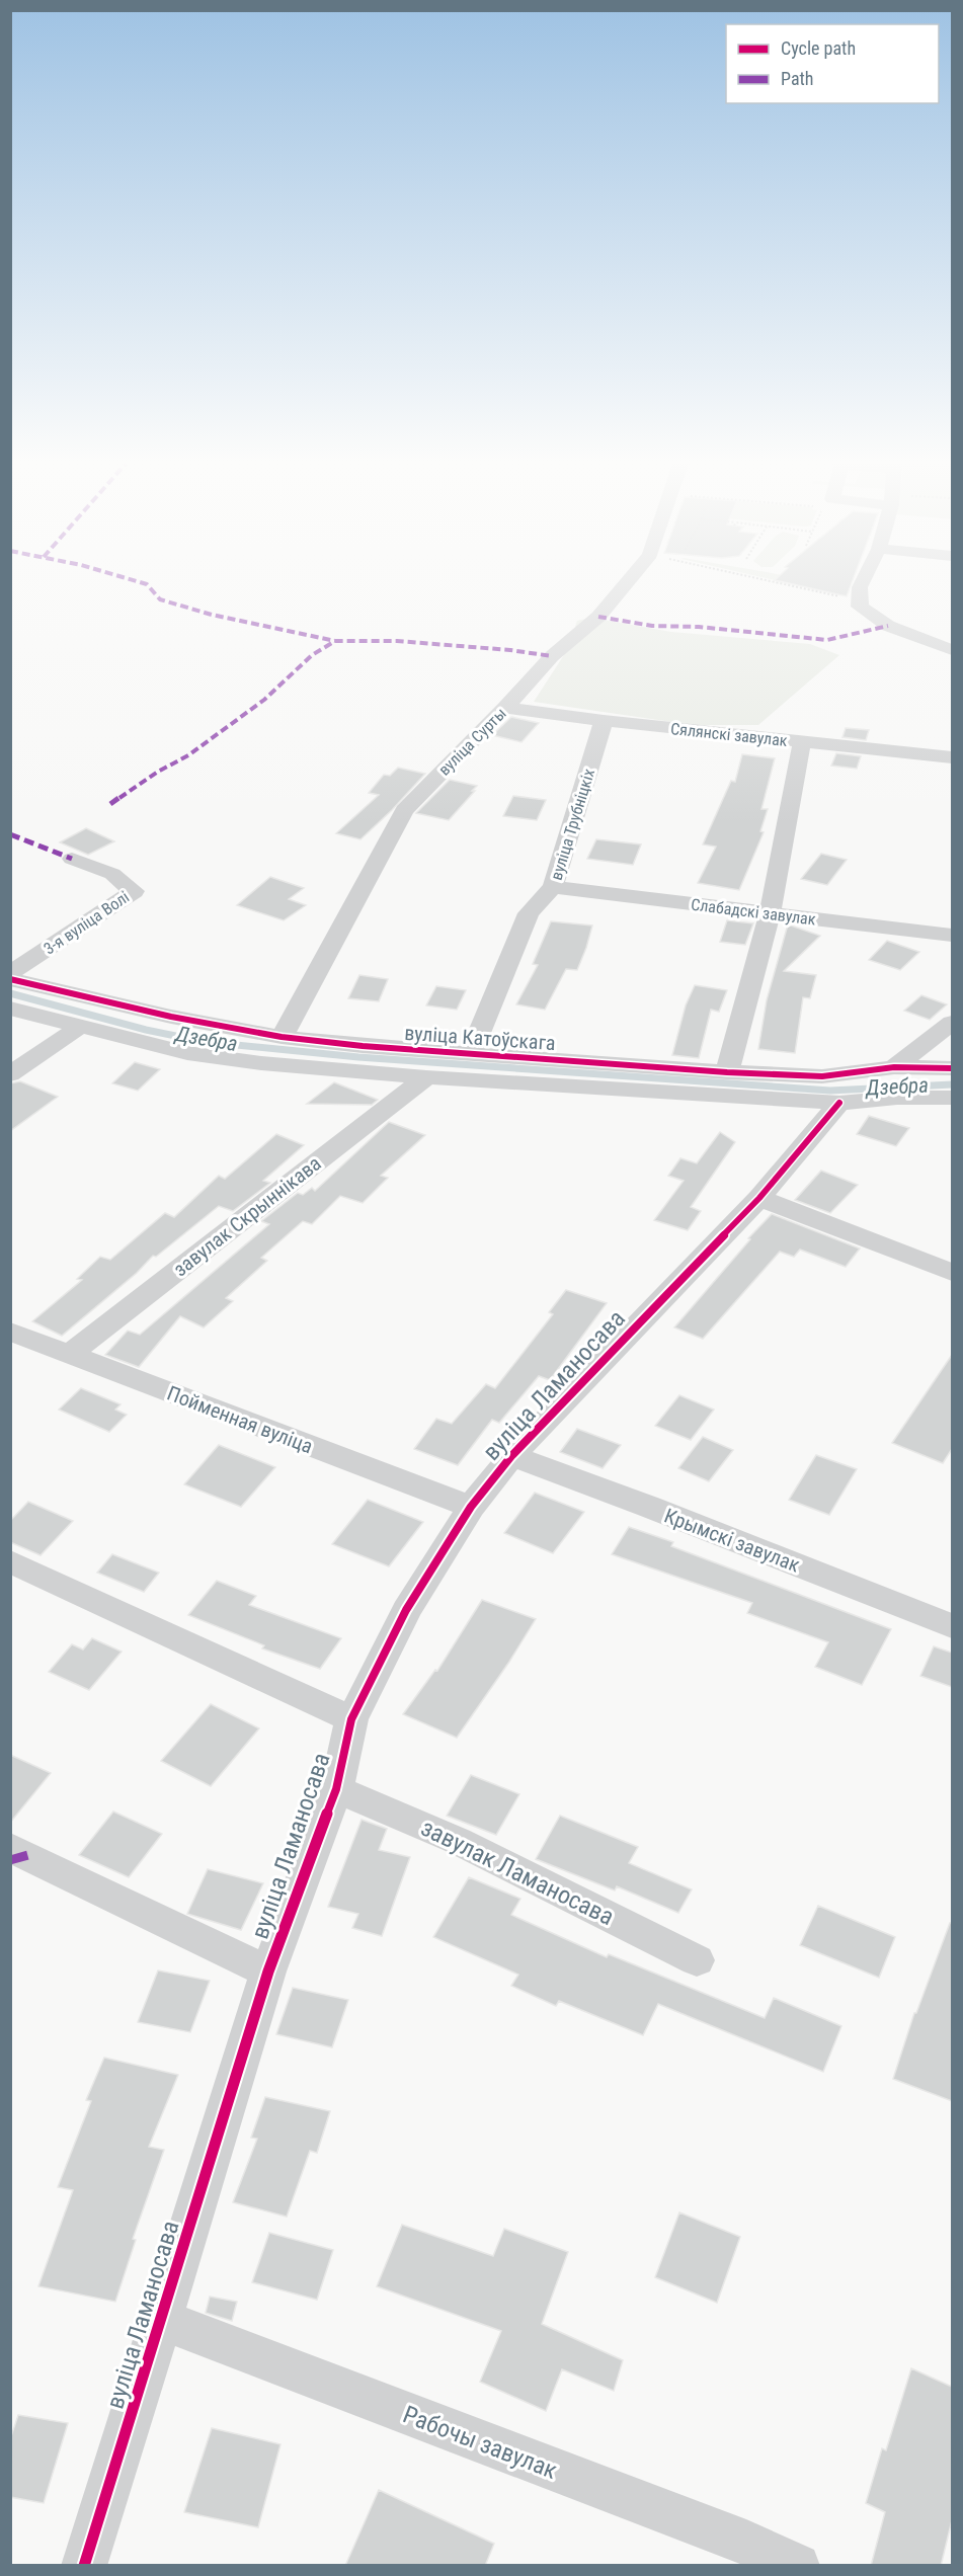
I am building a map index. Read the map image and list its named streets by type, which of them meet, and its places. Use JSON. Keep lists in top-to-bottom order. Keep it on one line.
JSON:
{"streets":{"street":["Сялянскі завулак","вуліца Сурты","вуліца Трубніцкіх","Слабадскі завулак","3-я вуліца Волі","вуліца Катоўскага","завулак Скрыннікава","вуліца Ламаносава","Пойменная вуліца","Крымскі завулак","завулак Ламаносава","Рабочы завулак"]},"crossings":[["Сялянскі завулак","вуліца Сурты"],["Сялянскі завулак","вуліца Трубніцкіх"],["вуліца Сурты","вуліца Катоўскага"],["вуліца Трубніцкіх","Слабадскі завулак"],["вуліца Трубніцкіх","вуліца Катоўскага"],["вуліца Катоўскага","завулак Скрыннікава"],["вуліца Катоўскага","вуліца Ламаносава"],["завулак Скрыннікава","Пойменная вуліца"],["вуліца Ламаносава","Пойменная вуліца"],["вуліца Ламаносава","Крымскі завулак"],["вуліца Ламаносава","завулак Ламаносава"],["вуліца Ламаносава","Рабочы завулак"]],"water":["Дзебра"],"legend":["Cycle path","Path"]}
